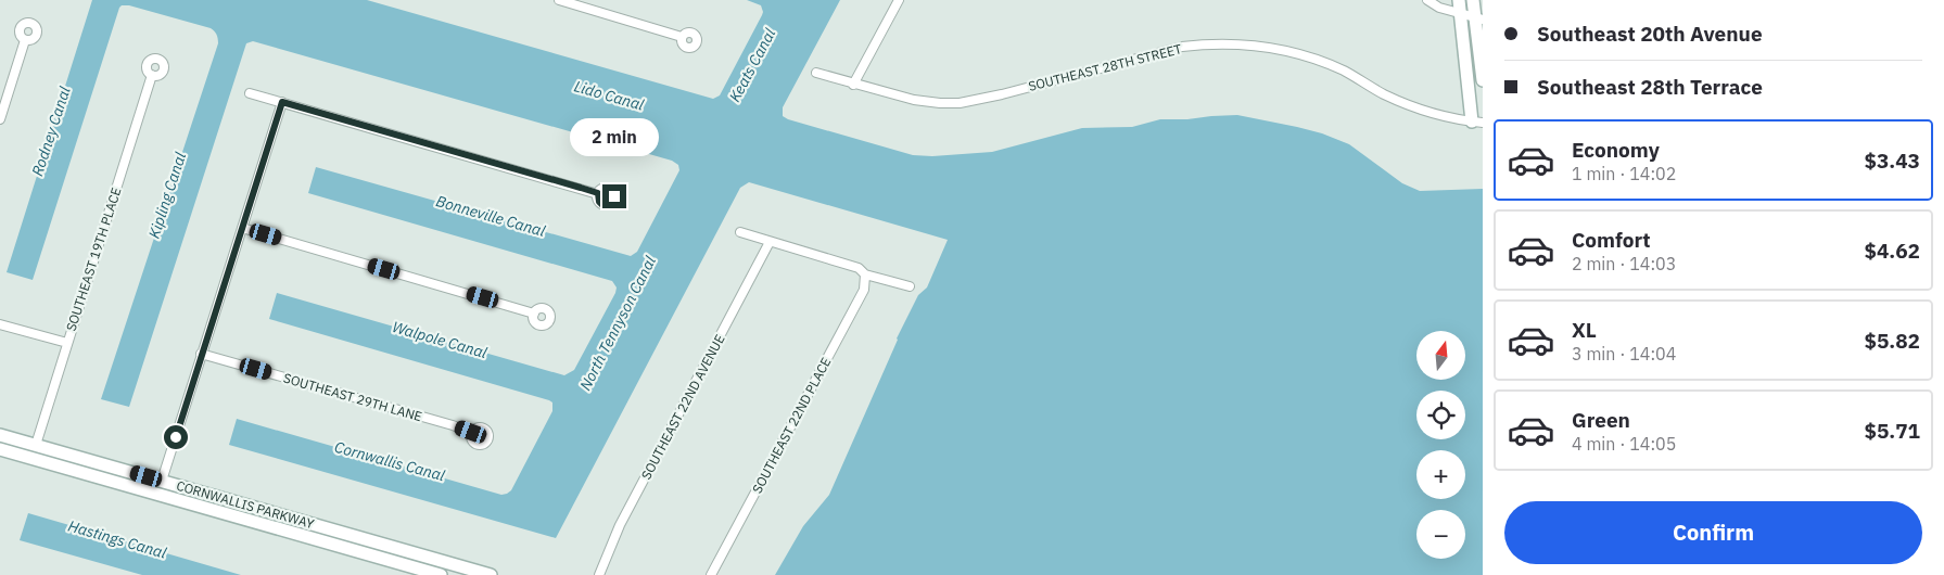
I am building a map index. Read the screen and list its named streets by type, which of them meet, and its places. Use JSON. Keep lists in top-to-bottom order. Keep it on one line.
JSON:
{"streets":{"street":["SOUTHEAST 28TH STREET","SOUTHEAST 19TH PLACE","SOUTHEAST 29TH LANE","SOUTHEAST 22ND AVENUE","SOUTHEAST 22ND PLACE","CORNWALLIS PARKWAY"]},"crossings":[["SOUTHEAST 19TH PLACE","CORNWALLIS PARKWAY"]],"water":["Keats Canal","Lido Canal","Rodney Canal","Kipling Canal","Bonneville Canal","North Tennyson Canal","Walpole Canal","Cornwallis Canal","Hastings Canal"],"north":"top","page":{"banner":["Southeast 20th Avenue","Southeast 28th Terrace"],"bubble":"2 min","list":[{"name":"Economy","note":"1 min · 14:02","value":"$3.43"},{"name":"Comfort","note":"2 min · 14:03","value":"$4.62"},{"name":"XL","note":"3 min · 14:04","value":"$5.82"},{"name":"Green","note":"4 min · 14:05","value":"$5.71"}],"map_buttons":["+","−"],"buttons":"Confirm"}}
